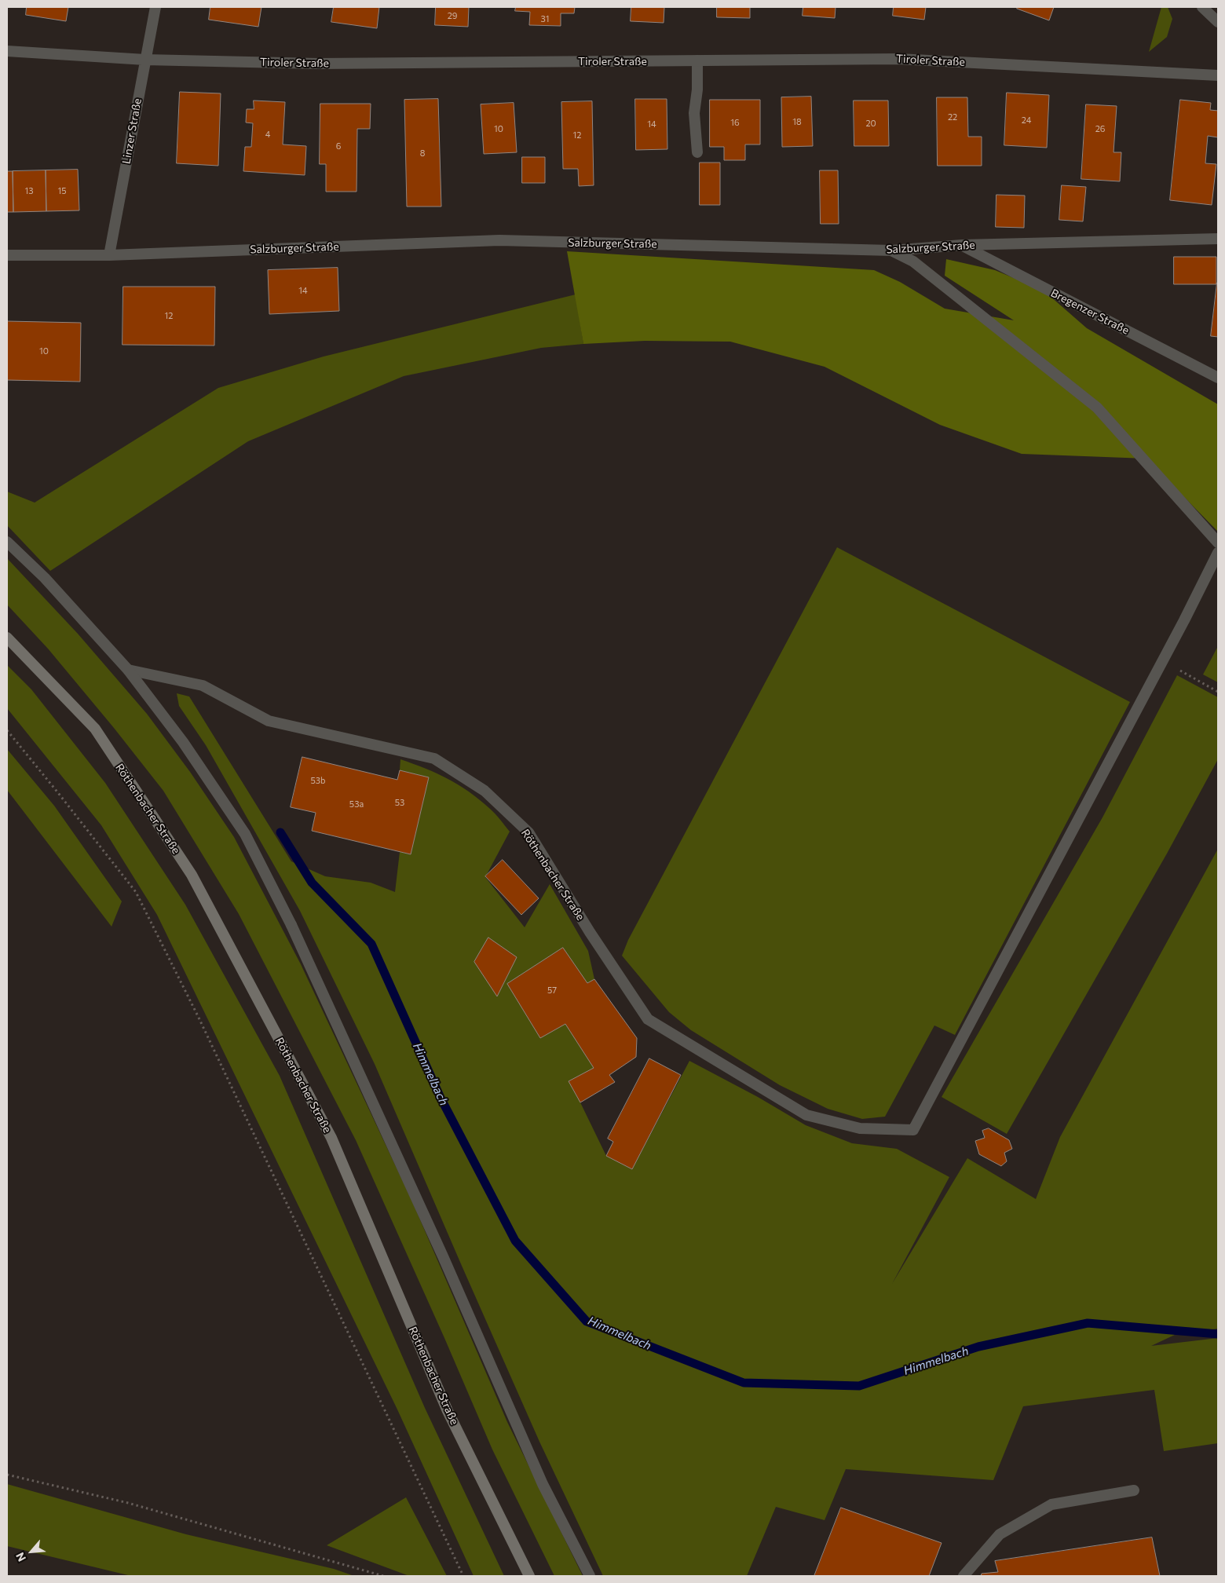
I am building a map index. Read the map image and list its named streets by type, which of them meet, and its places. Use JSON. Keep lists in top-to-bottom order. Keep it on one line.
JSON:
{"streets":{"main road":["Röthenbacher Straße"],"street":["Tiroler Straße","Linzer Straße","Salzburger Straße","Bregenzer Straße"]},"crossings":[["Tiroler Straße","Linzer Straße"],["Linzer Straße","Salzburger Straße"],["Salzburger Straße","Bregenzer Straße"]],"water":["Himmelbach"],"house_numbers":["29","31","22","24","18","16","20","14","10","26","4","12","6","8","13","15","14","12","10","53b","53","53a","57"],"north":"bottom left"}
